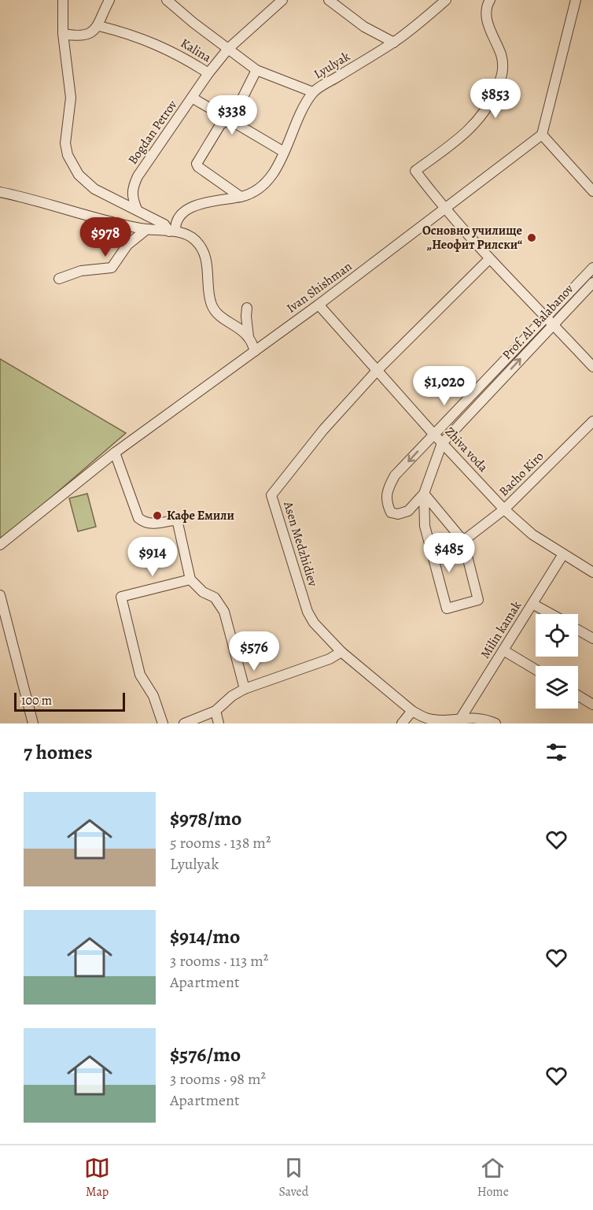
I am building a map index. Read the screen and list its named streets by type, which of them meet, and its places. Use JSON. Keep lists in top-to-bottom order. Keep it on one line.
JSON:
{"streets":{"street":["Kalina","Lyulyak","Bogdan Petrov","Ivan Shishman","Prof. Al. Balabanov","Zhiva voda","Bacho Kiro","Asen Medzhidiev","Milin kamak"]},"crossings":[["Kalina","Bogdan Petrov"],["Ivan Shishman","Zhiva voda"],["Prof. Al. Balabanov","Zhiva voda"],["Zhiva voda","Bacho Kiro"],["Zhiva voda","Asen Medzhidiev"],["Zhiva voda","Milin kamak"],["Asen Medzhidiev","Milin kamak"]],"places":["Основно училище „Неофит Рилски“","Кафе Емили"],"scale_bar":"100 m","page":{"price":["$853","$338","$978","$1,020","$485","$914","$576"],"scale":"100 m","heading":"7 homes","list":[{"name":"$978/mo","note":"5 rooms · 138 m² · Lyulyak"},{"name":"$914/mo","note":"3 rooms · 113 m² · Apartment"},{"name":"$576/mo","note":"3 rooms · 98 m² · Apartment"}],"tabs":["Map","Saved","Home"]}}
